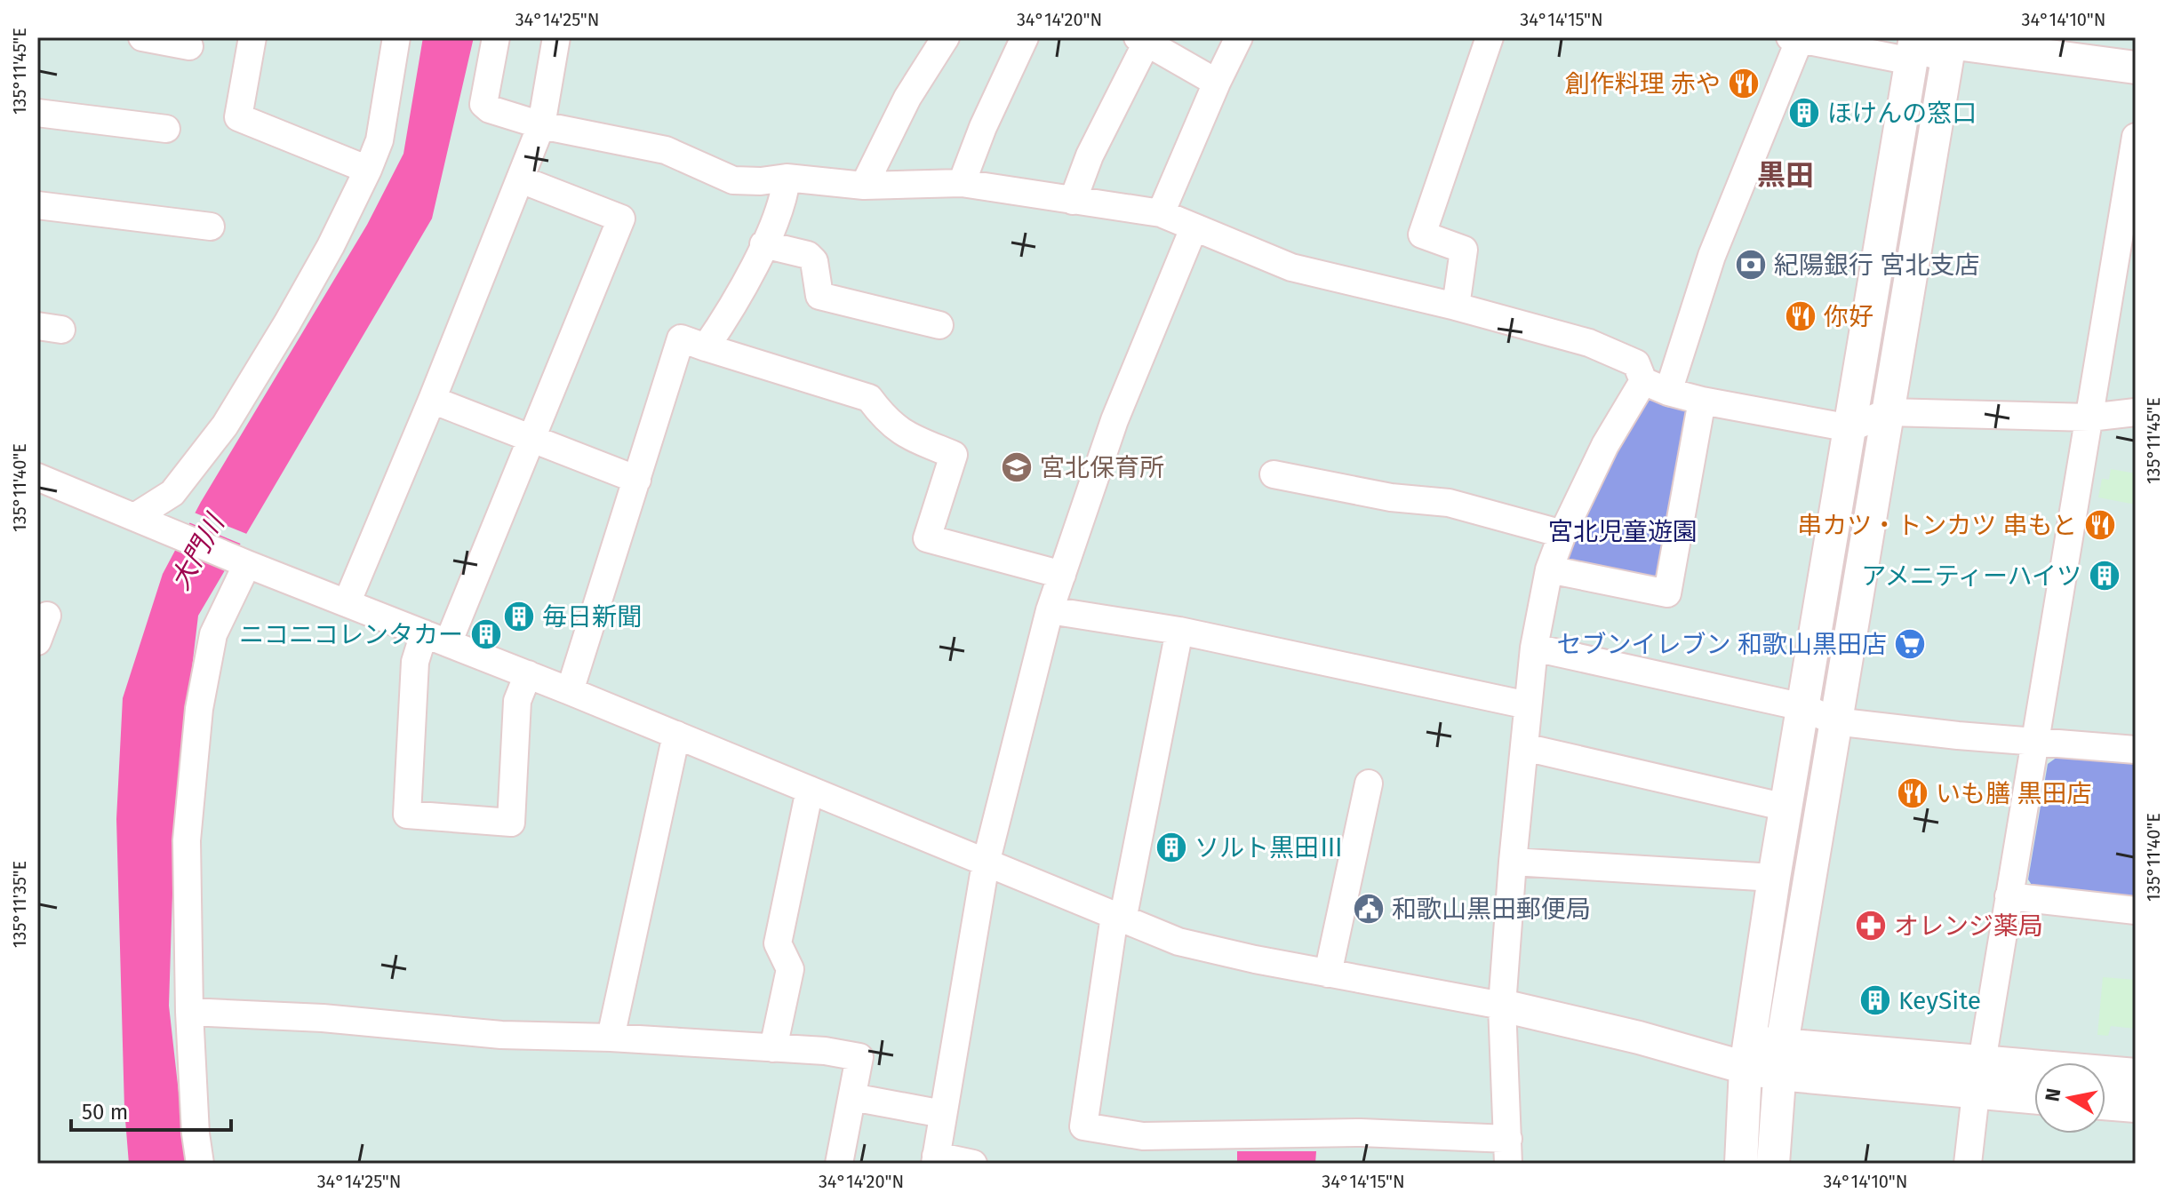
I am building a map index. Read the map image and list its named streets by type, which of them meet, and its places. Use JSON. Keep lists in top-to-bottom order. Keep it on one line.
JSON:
{"districts":["黒田"],"water":["大門川"],"parks":["宮北児童遊園"],"places":{"restaurant":["創作料理 赤や","你好","串カツ・トンカツ 串もと","いも膳 黒田店"],"building":["ほけんの窓口","アメニティーハイツ","毎日新聞","ニコニコレンタカー","ソルト黒田Ⅲ","KeySite"],"bank":["紀陽銀行 宮北支店"],"school or university":["宮北保育所"],"supermarket":["セブンイレブン 和歌山黒田店"],"public building":["和歌山黒田郵便局"],"pharmacy":["オレンジ薬局"]},"scale_bar":"50 m","north":"left","coordinates":["34°14'25\"N","34°14'20\"N","34°14'15\"N","34°14'10\"N","135°11'45\"E","135°11'40\"E","135°11'35\"E"]}
